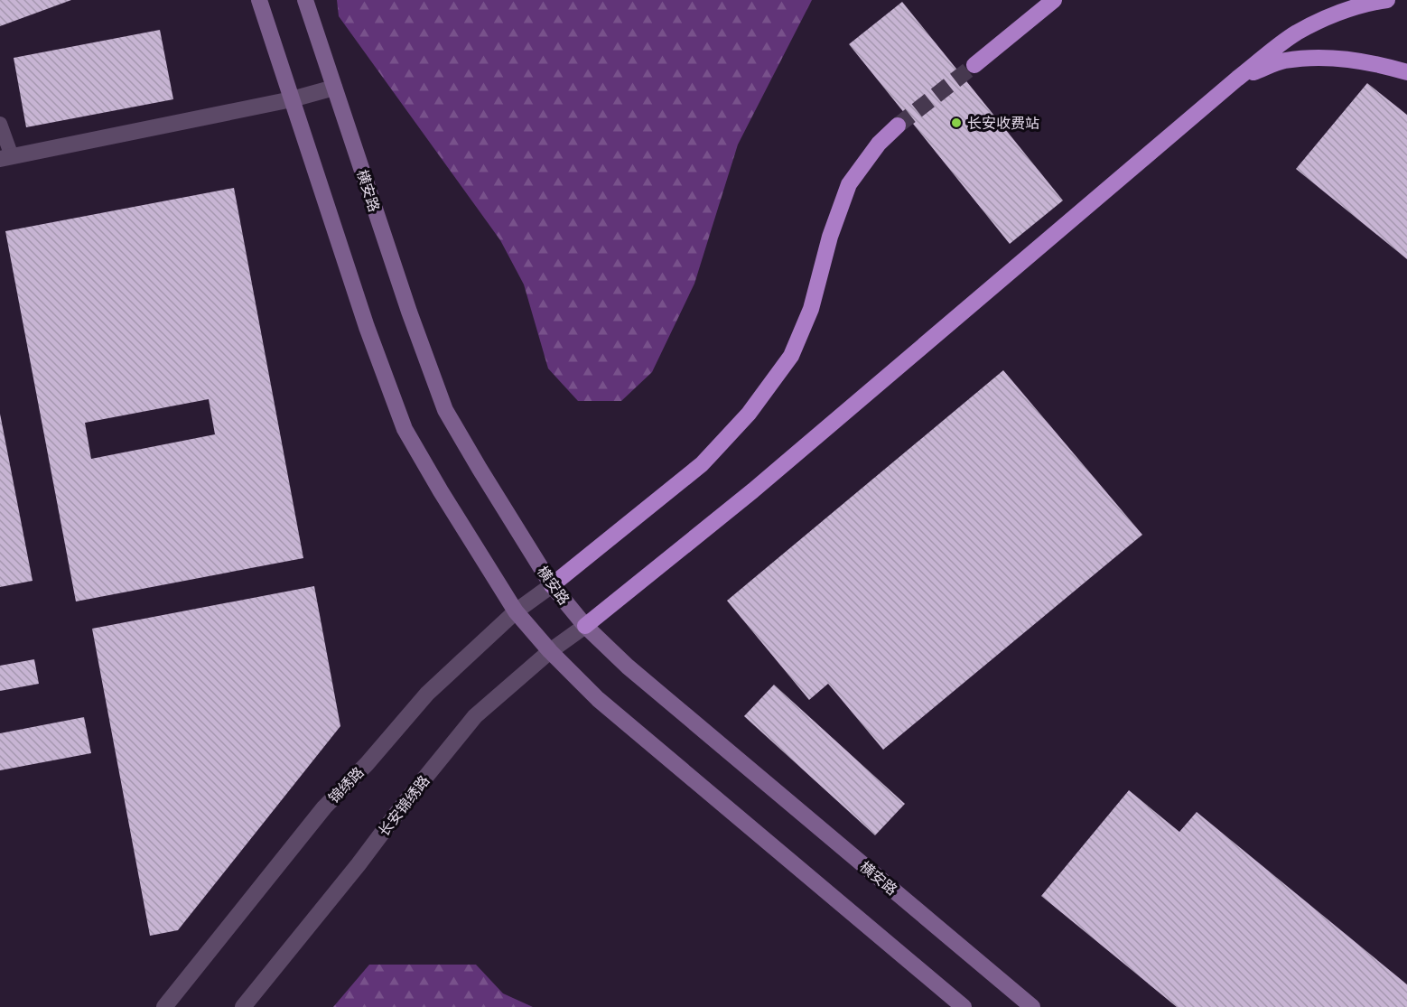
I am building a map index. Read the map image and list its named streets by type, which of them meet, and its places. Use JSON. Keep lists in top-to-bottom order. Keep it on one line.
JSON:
{"streets":{"main road":["横安路"],"street":["锦绣路","长安锦绣路"]},"crossings":[["横安路","锦绣路"],["横安路","长安锦绣路"]],"places":["长安收费站"]}
